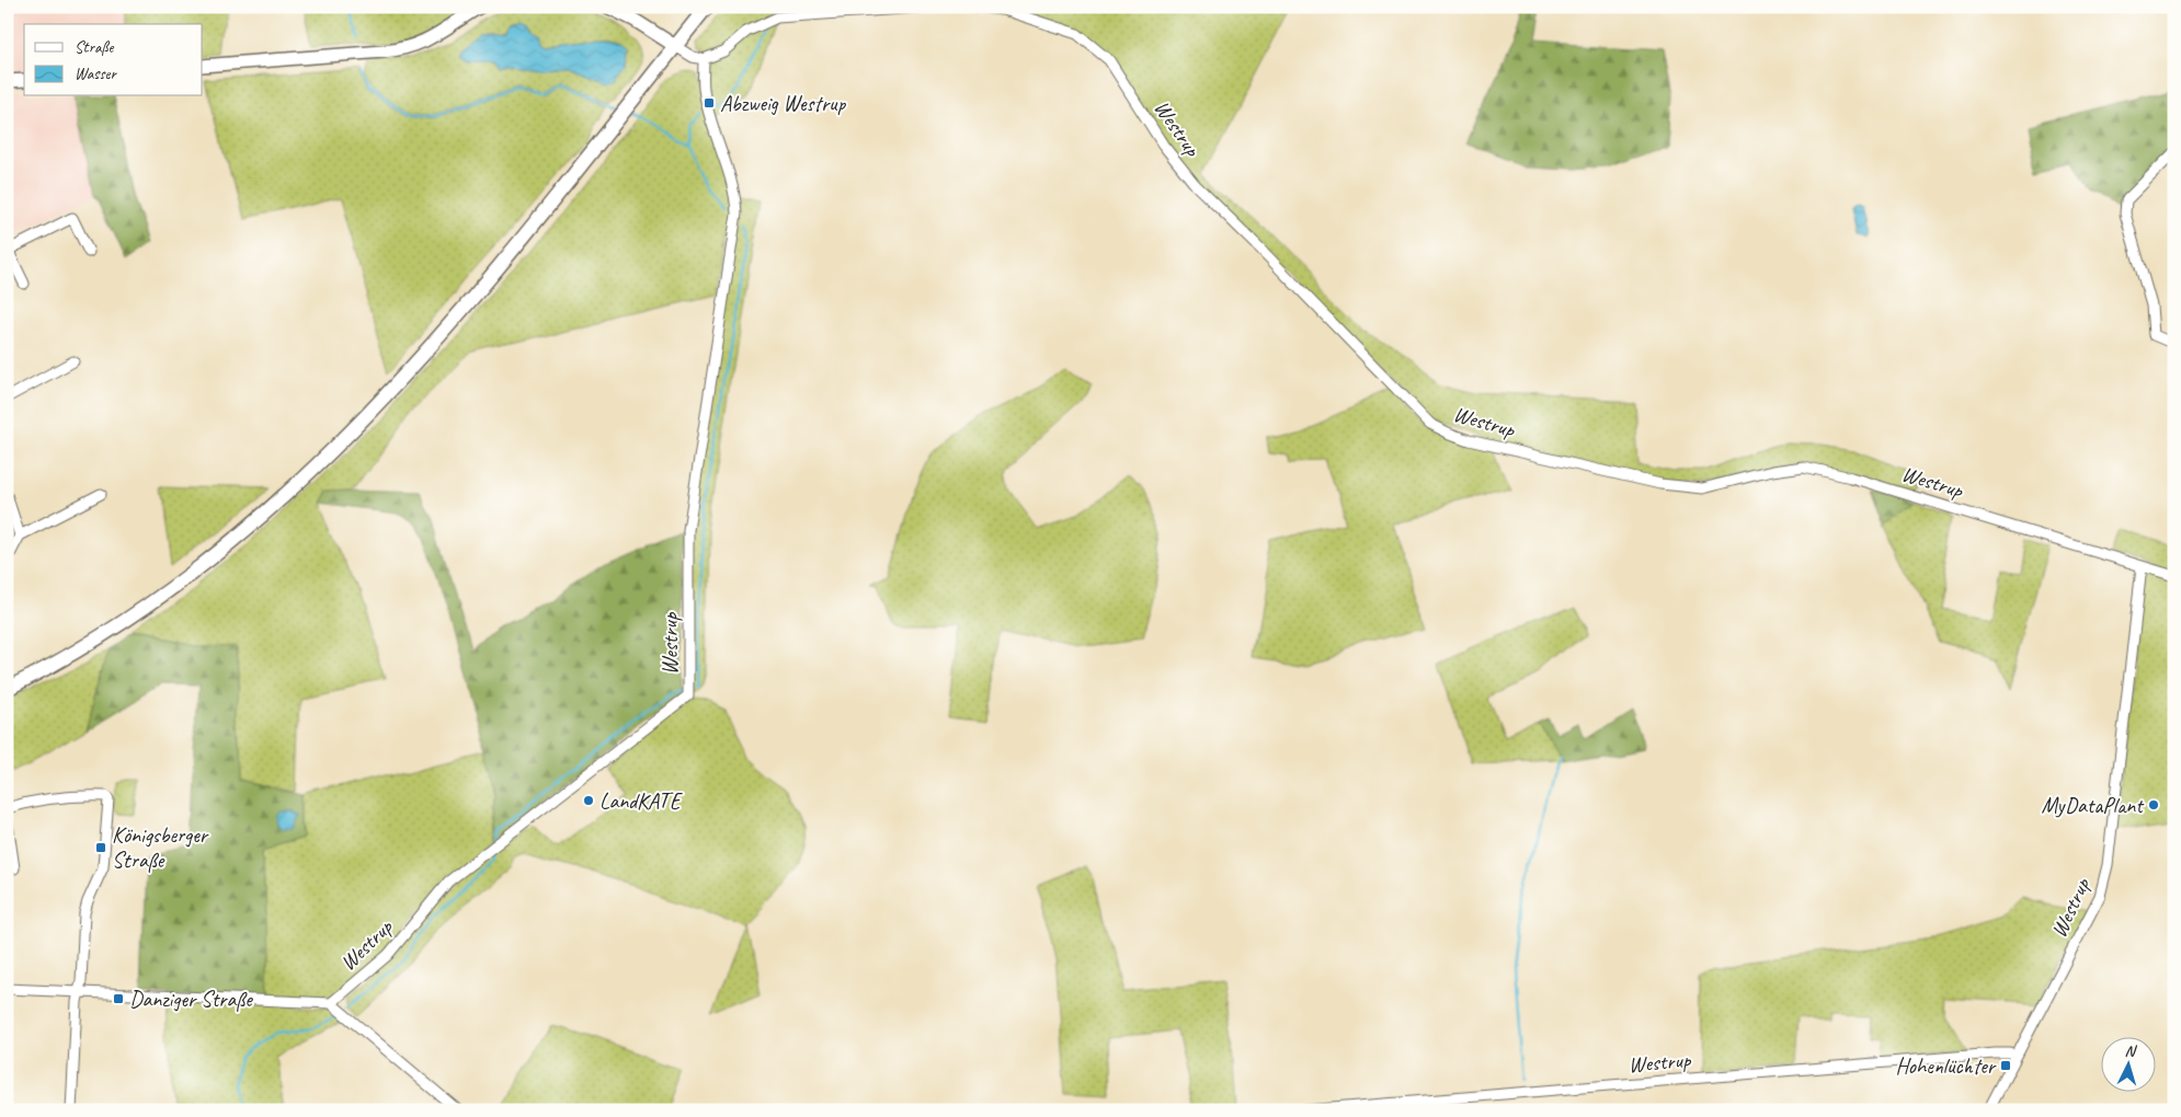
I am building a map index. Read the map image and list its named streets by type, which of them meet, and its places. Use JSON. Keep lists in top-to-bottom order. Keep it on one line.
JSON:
{"streets":{"street":["Westrup"]},"places":{"transit":["Abzweig Westrup","Königsberger Straße","Danziger Straße","Hohenlüchter"],"other":["LandKATE","MyDataPlant"]},"legend":["Straße","Wasser"],"north":"top"}
